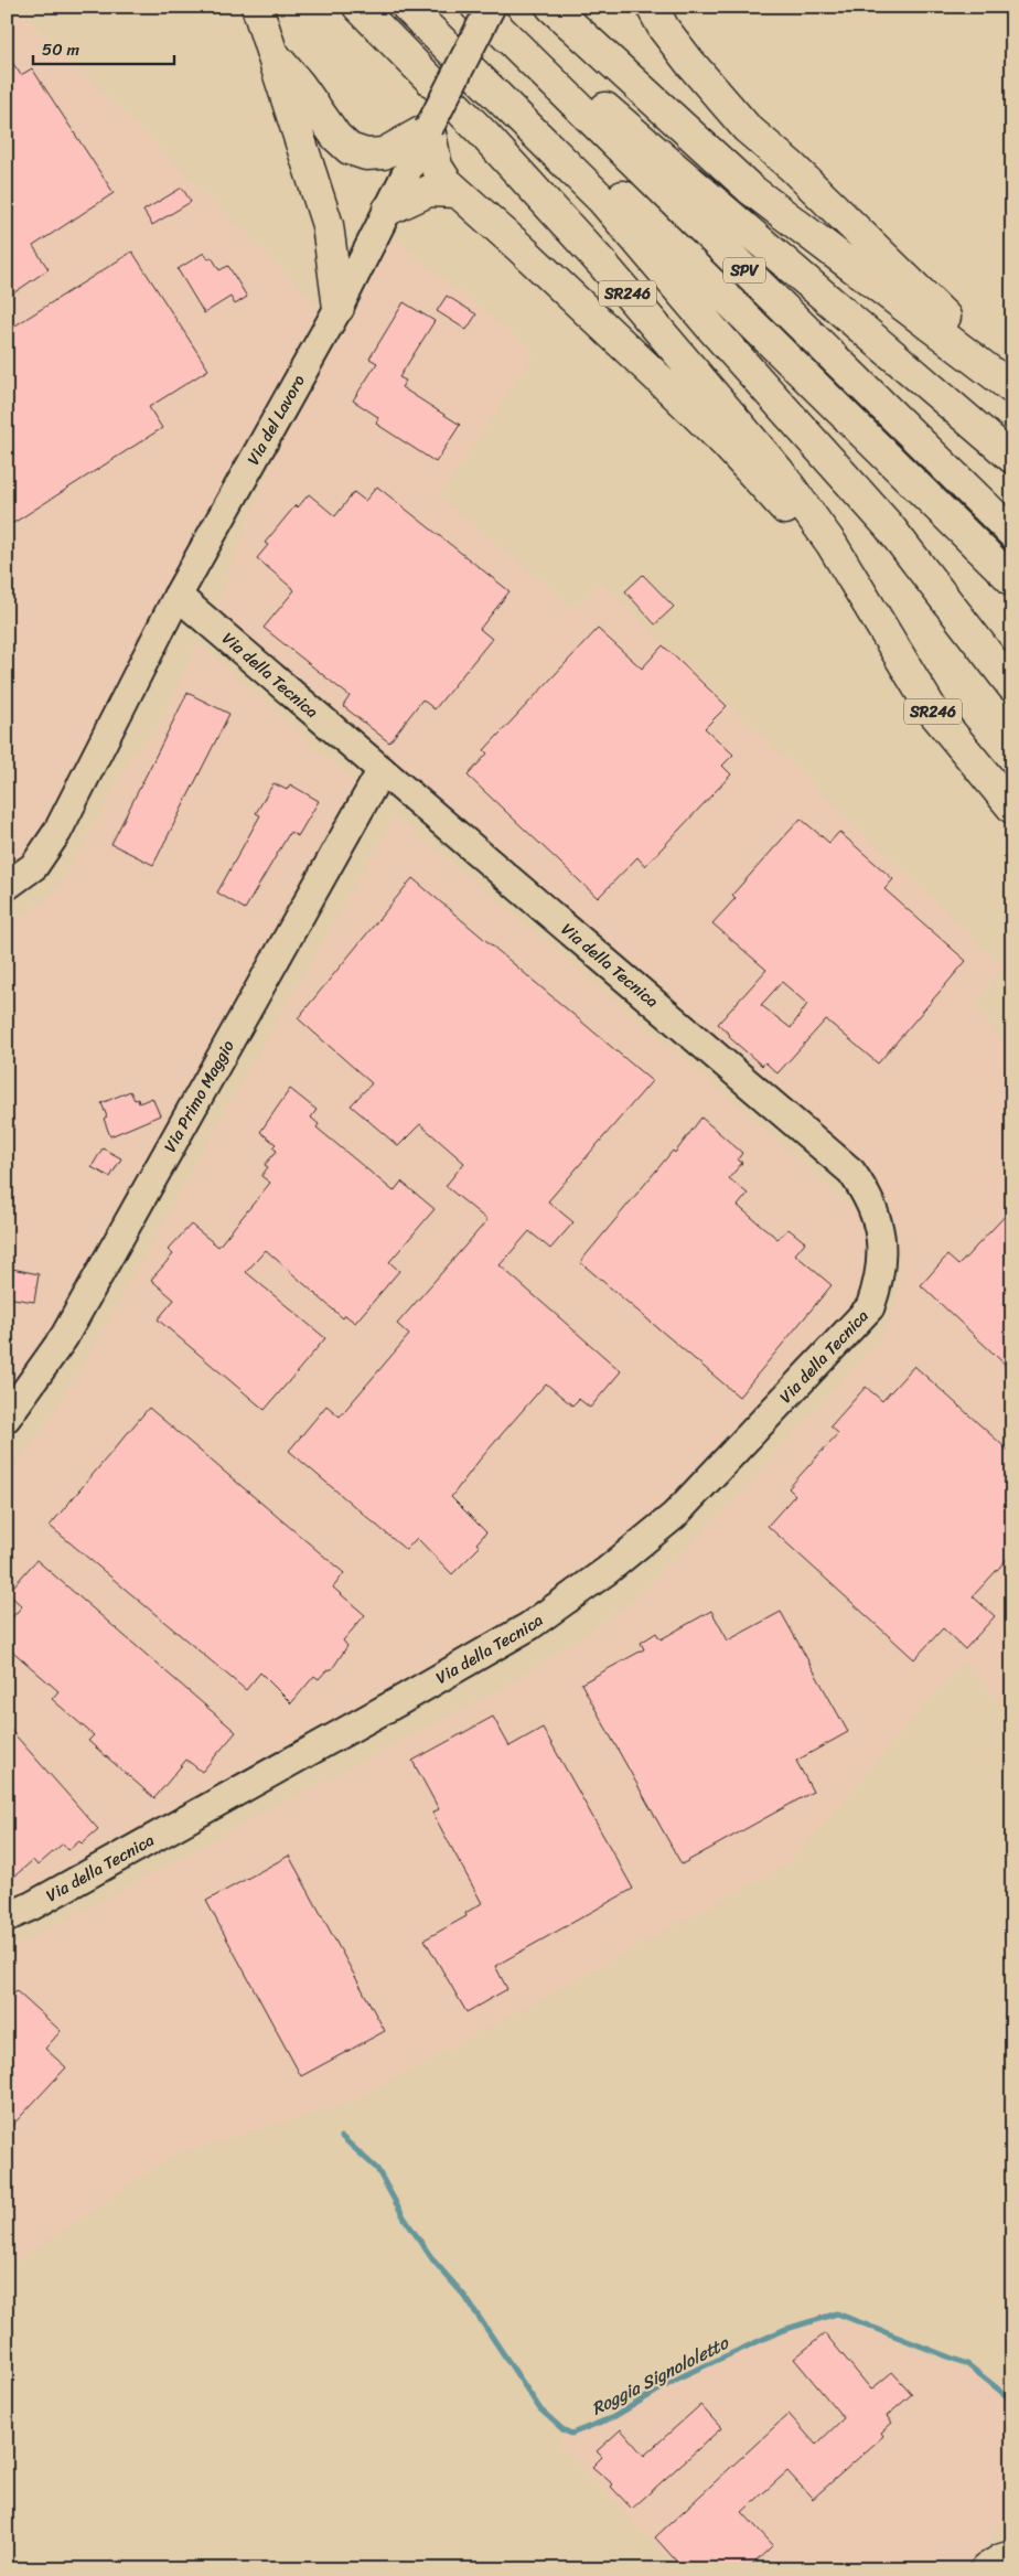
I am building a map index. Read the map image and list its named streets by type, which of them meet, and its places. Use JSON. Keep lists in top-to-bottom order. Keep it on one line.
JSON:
{"streets":{"main road":["SPV","SR246"],"street":["Via del Lavoro","Via della Tecnica","Via Primo Maggio"]},"crossings":[["Via del Lavoro","Via della Tecnica"],["Via della Tecnica","Via Primo Maggio"]],"water":["Roggia Signololetto"],"scale_bar":"50 m"}
